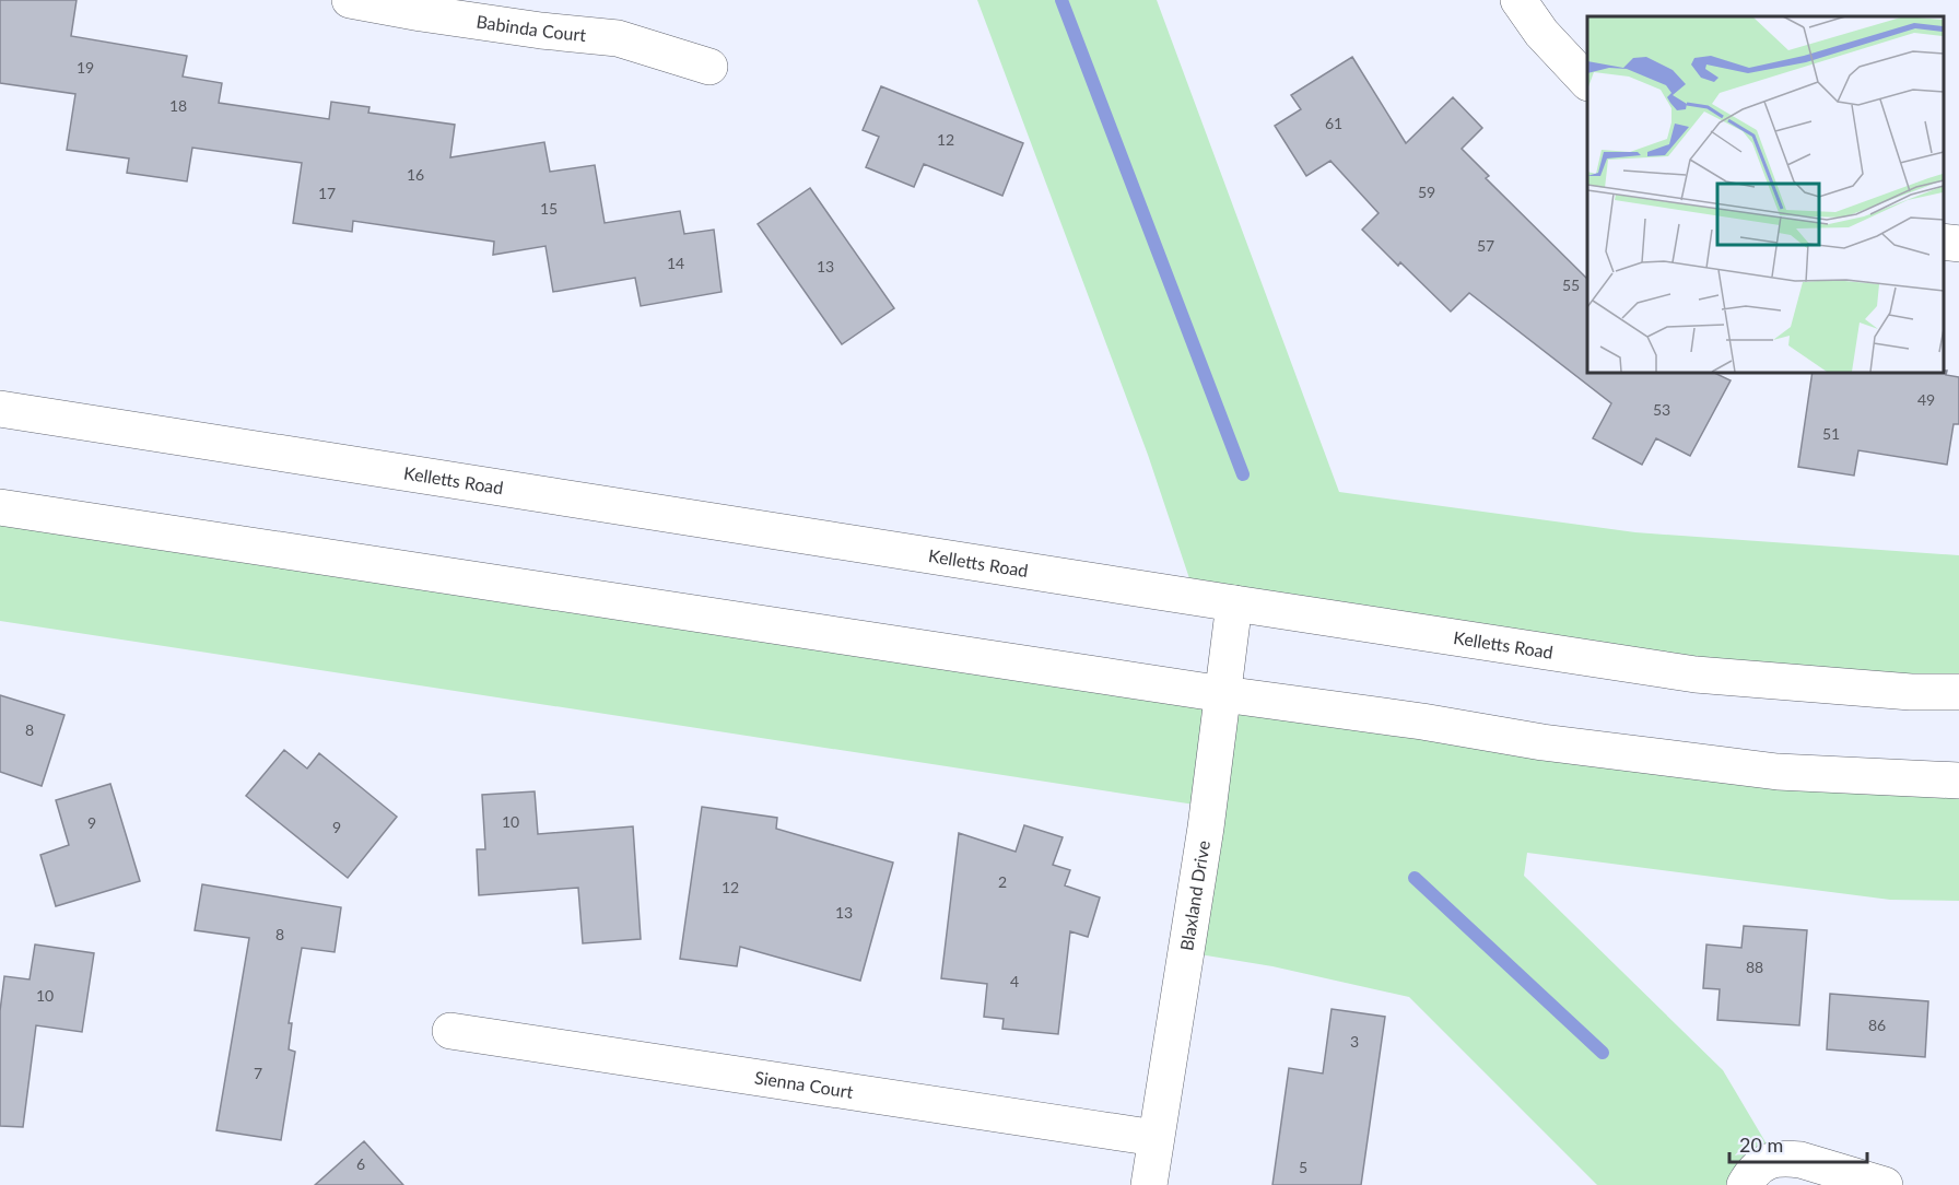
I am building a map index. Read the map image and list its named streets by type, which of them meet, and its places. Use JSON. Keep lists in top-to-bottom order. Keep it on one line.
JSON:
{"streets":{"main road":["Babinda Court","Kelletts Road","Blaxland Drive","Sienna Court"]},"crossings":[["Kelletts Road","Blaxland Drive"],["Blaxland Drive","Sienna Court"]],"house_numbers":["19","18","61","12","16","59","17","15","57","14","13","55","49","53","51","8","10","9","9","2","12","13","8","88","4","10","86","3","7","6","5"],"scale_bar":"20 m"}
